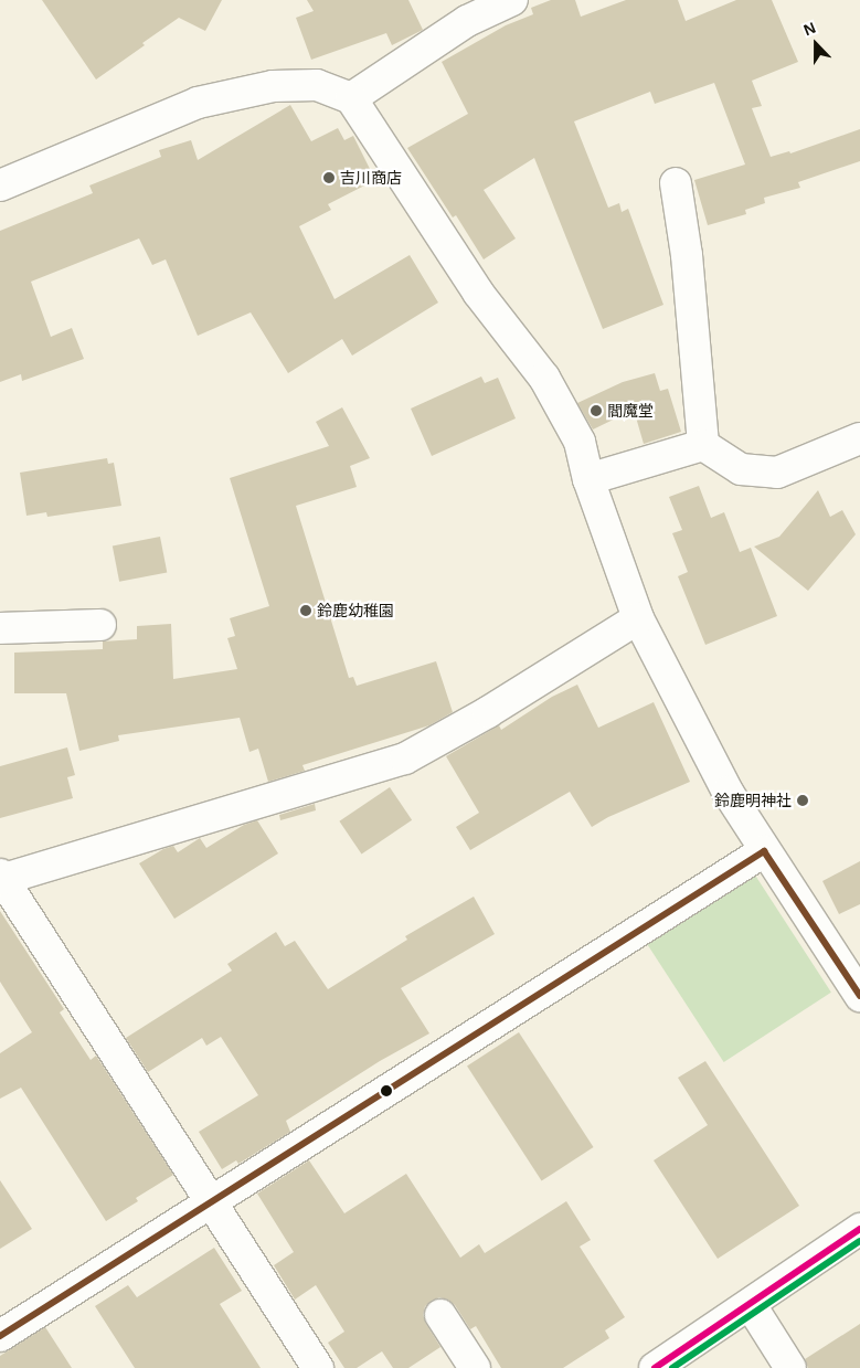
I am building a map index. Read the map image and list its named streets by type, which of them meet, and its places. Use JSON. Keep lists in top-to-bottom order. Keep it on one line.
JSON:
{"places":["吉川商店","閻魔堂","鈴鹿幼稚園","鈴鹿明神社"],"north":"top"}
